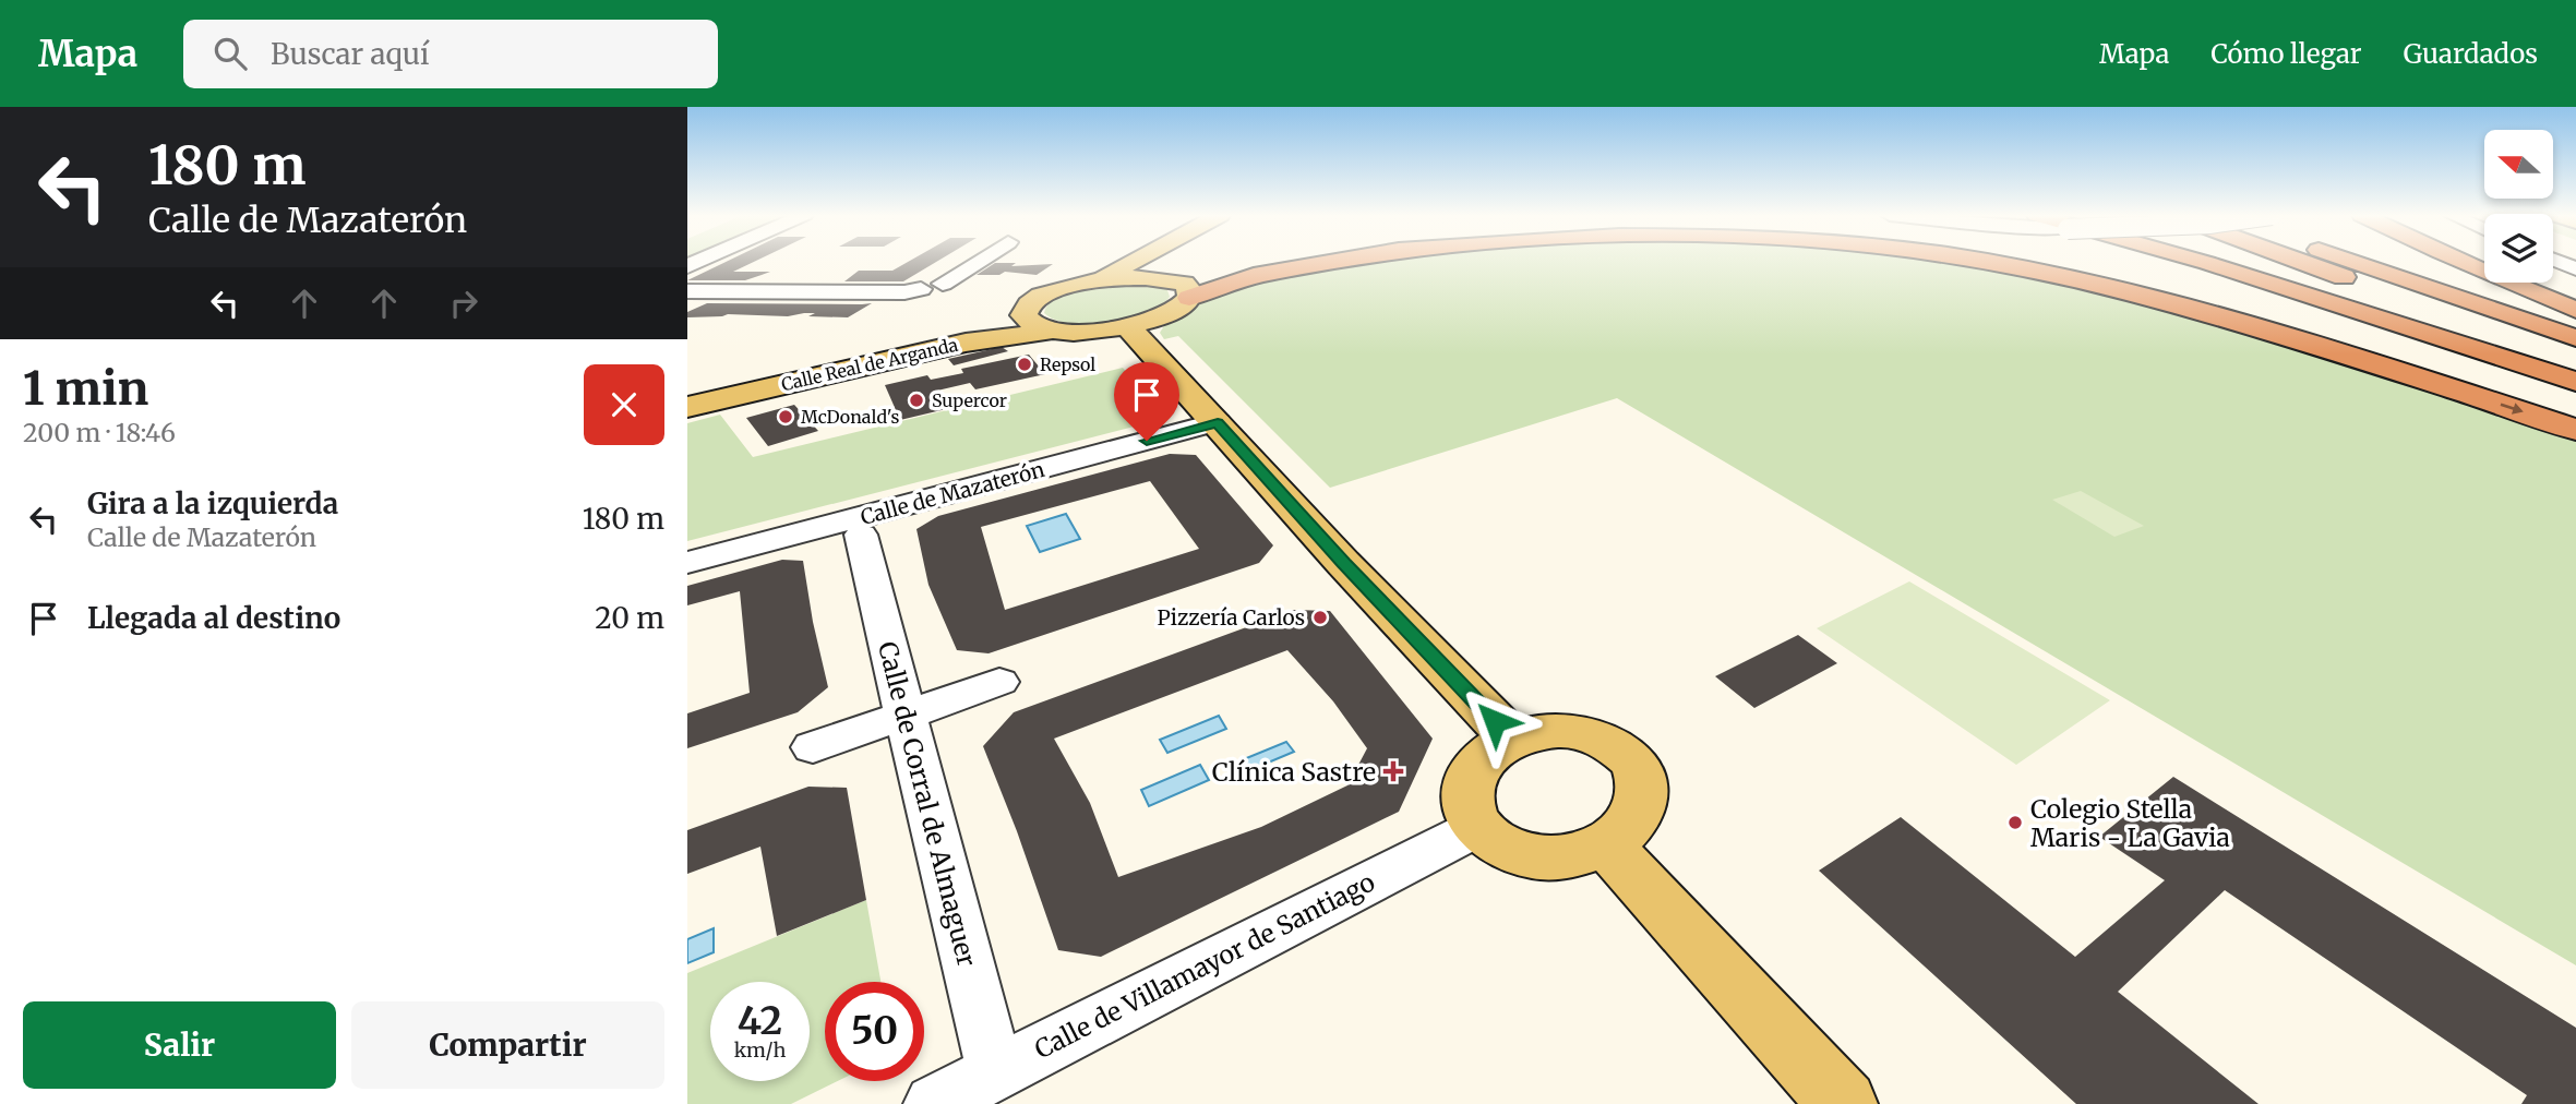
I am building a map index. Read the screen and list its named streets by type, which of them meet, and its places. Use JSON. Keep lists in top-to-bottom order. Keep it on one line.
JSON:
{"streets":{"main road":["Calle Real de Arganda"],"street":["Calle de Mazaterón","Calle de Corral de Almaguer","Calle de Villamayor de Santiago"]},"crossings":[["Calle de Corral de Almaguer","Calle de Villamayor de Santiago"]],"places":{"other":["Repsol","Supercor","McDonald's","Pizzería Carlos","Colegio Stella Maris - La Gavia"],"health":["Clínica Sastre"]},"north":"left","page":{"header":"Mapa","search":"Buscar aquí","nav":["Mapa","Cómo llegar","Guardados"],"turn":["180 m","Calle de Mazaterón"],"heading":["1 min","200 m · 18:46"],"list":[{"name":"Gira a la izquierda","note":"Calle de Mazaterón","value":"180 m"},{"name":"Llegada al destino","value":"20 m"}],"speed":"42 km/h","limit":"50","buttons":["Salir","Compartir"]}}
